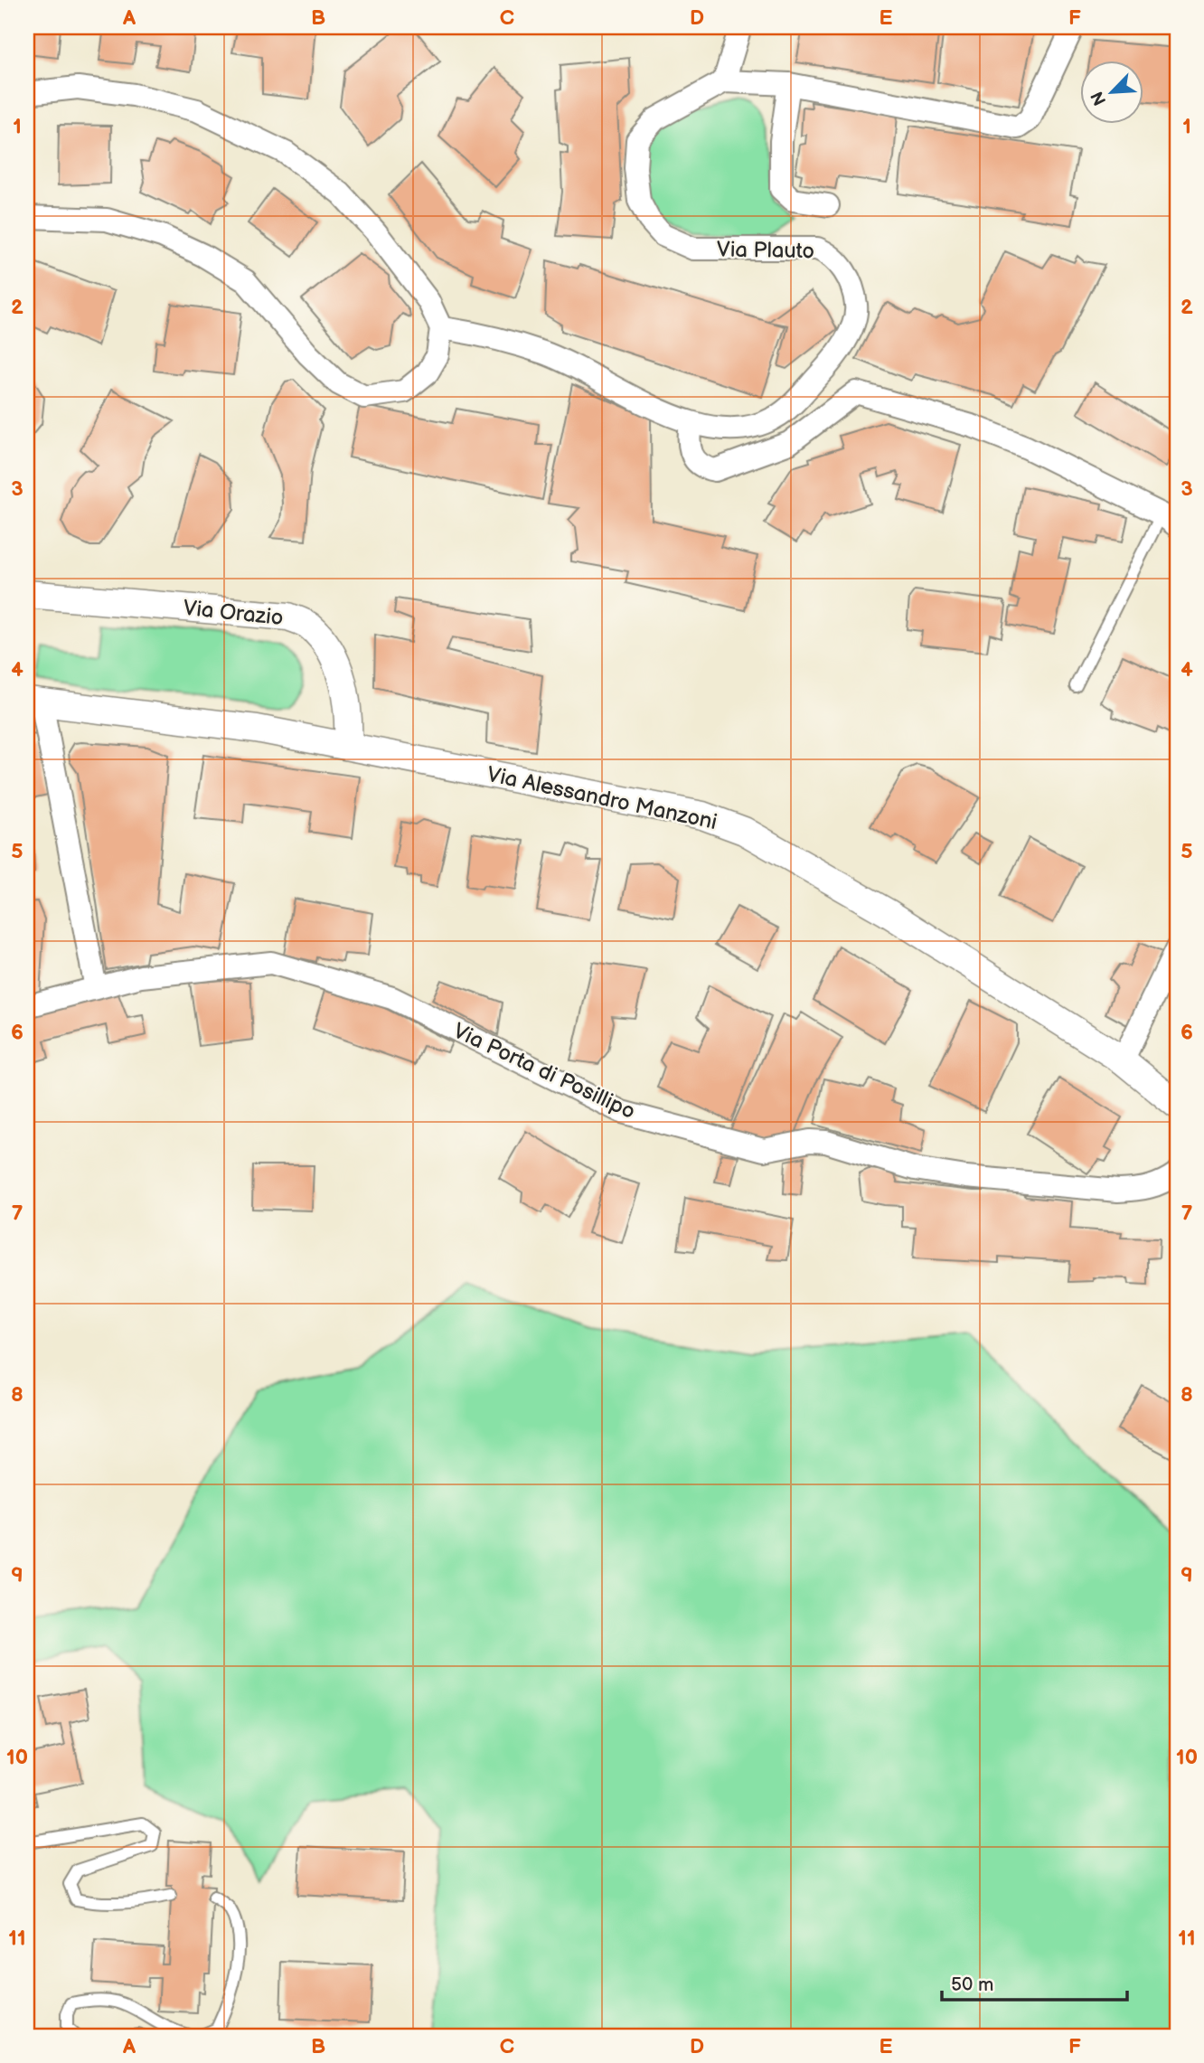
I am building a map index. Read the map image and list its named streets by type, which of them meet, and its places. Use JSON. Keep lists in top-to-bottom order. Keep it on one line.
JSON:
{"streets":{"street":["Via Plauto","Via Orazio","Via Alessandro Manzoni","Via Porta di Posillipo"]},"crossings":[["Via Orazio","Via Alessandro Manzoni"]],"scale_bar":"50 m","north":"bottom left","grid":{"columns":["A","B","C","D","E","F"],"rows":["1","2","3","4","5","6","7","8","9","10","11"]}}
